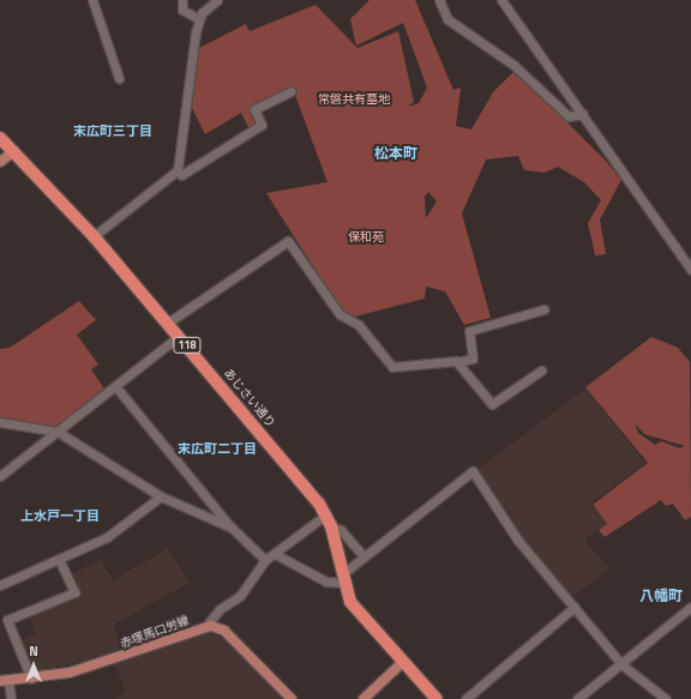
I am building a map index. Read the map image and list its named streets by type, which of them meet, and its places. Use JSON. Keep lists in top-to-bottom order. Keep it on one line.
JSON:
{"streets":{"highway":["118","あじさい通り"],"main road":["赤塚馬口労線"]},"districts":["末広町三丁目","松本町","末広町二丁目","上水戸一丁目","八幡町"],"parks":["常磐共有墓地","保和苑"],"north":"top"}
